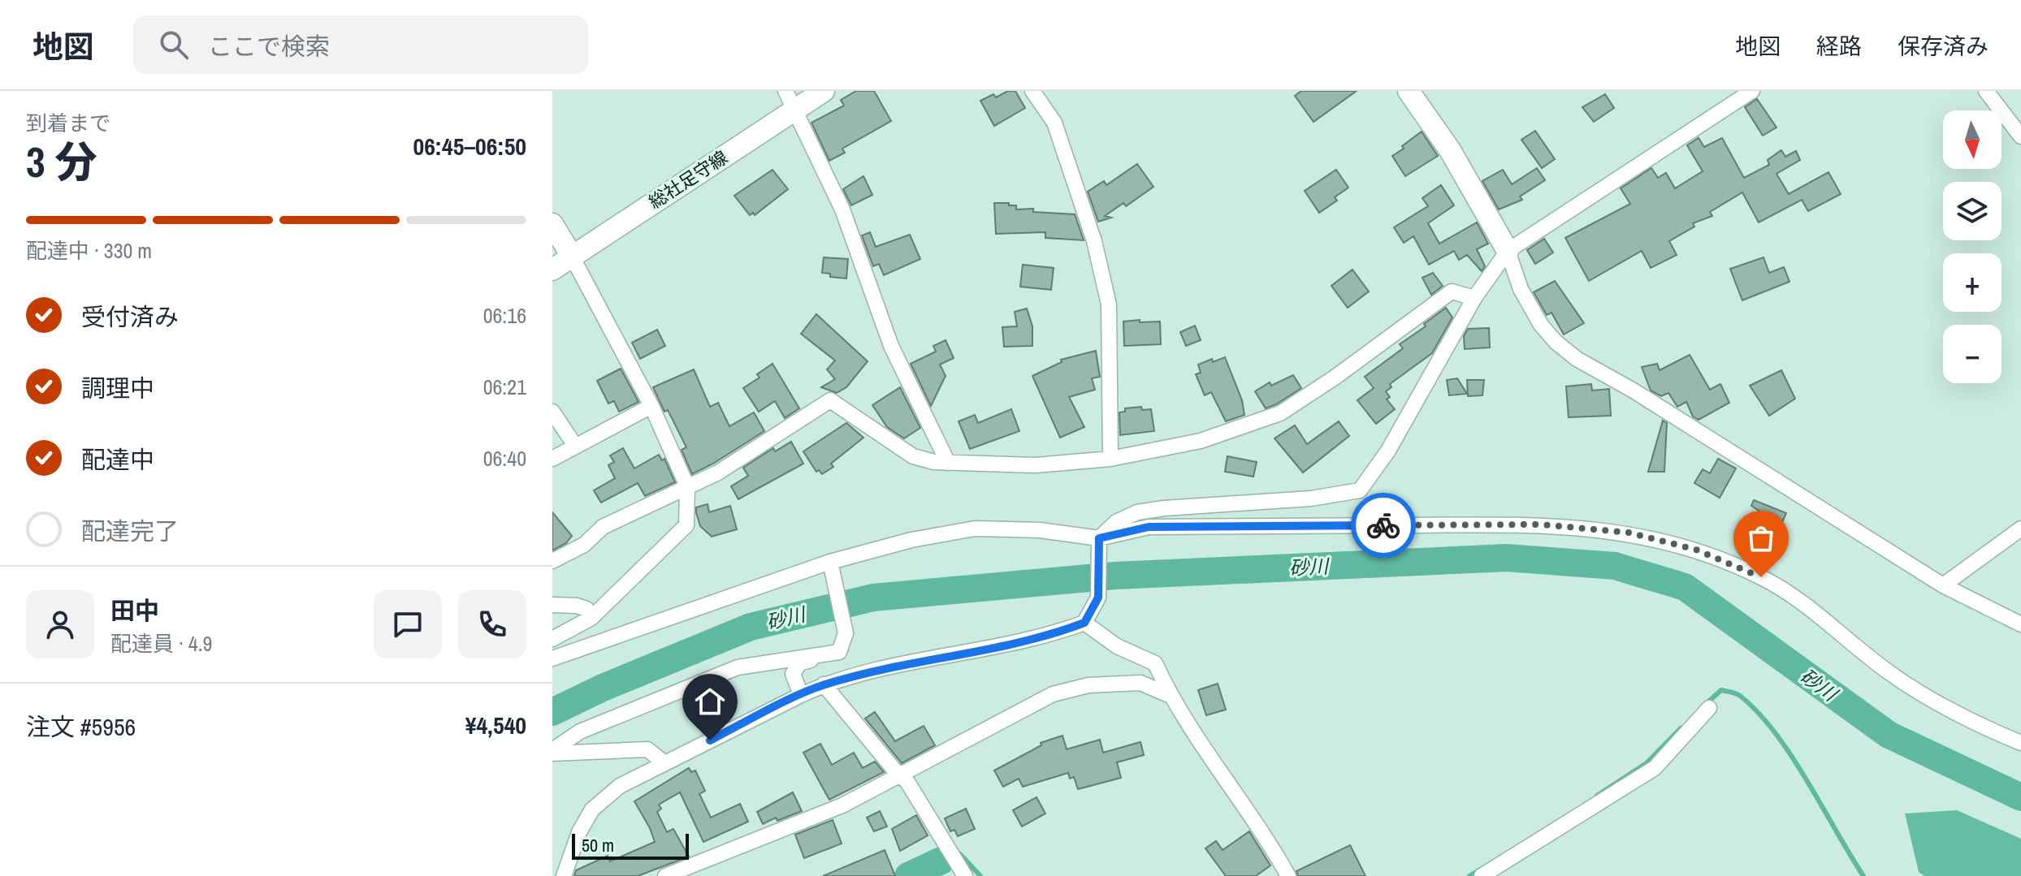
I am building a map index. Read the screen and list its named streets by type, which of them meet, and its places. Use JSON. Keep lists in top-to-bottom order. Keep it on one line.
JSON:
{"streets":{"main road":["総社足守線"]},"water":["砂川"],"scale_bar":"50 m","north":"bottom","page":{"header":"地図","search":"ここで検索","nav":["地図","経路","保存済み"],"heading":["3 分","到着まで","06:45–06:50"],"panel":["田中","配達員 · 4.9","注文 #5956","¥4,540"],"map_buttons":["+","−"],"bar":"配達中 · 330 m","list":[["受付済み","06:16"],["調理中","06:21"],["配達中","06:40"],"配達完了"],"scale":"50 m"}}
